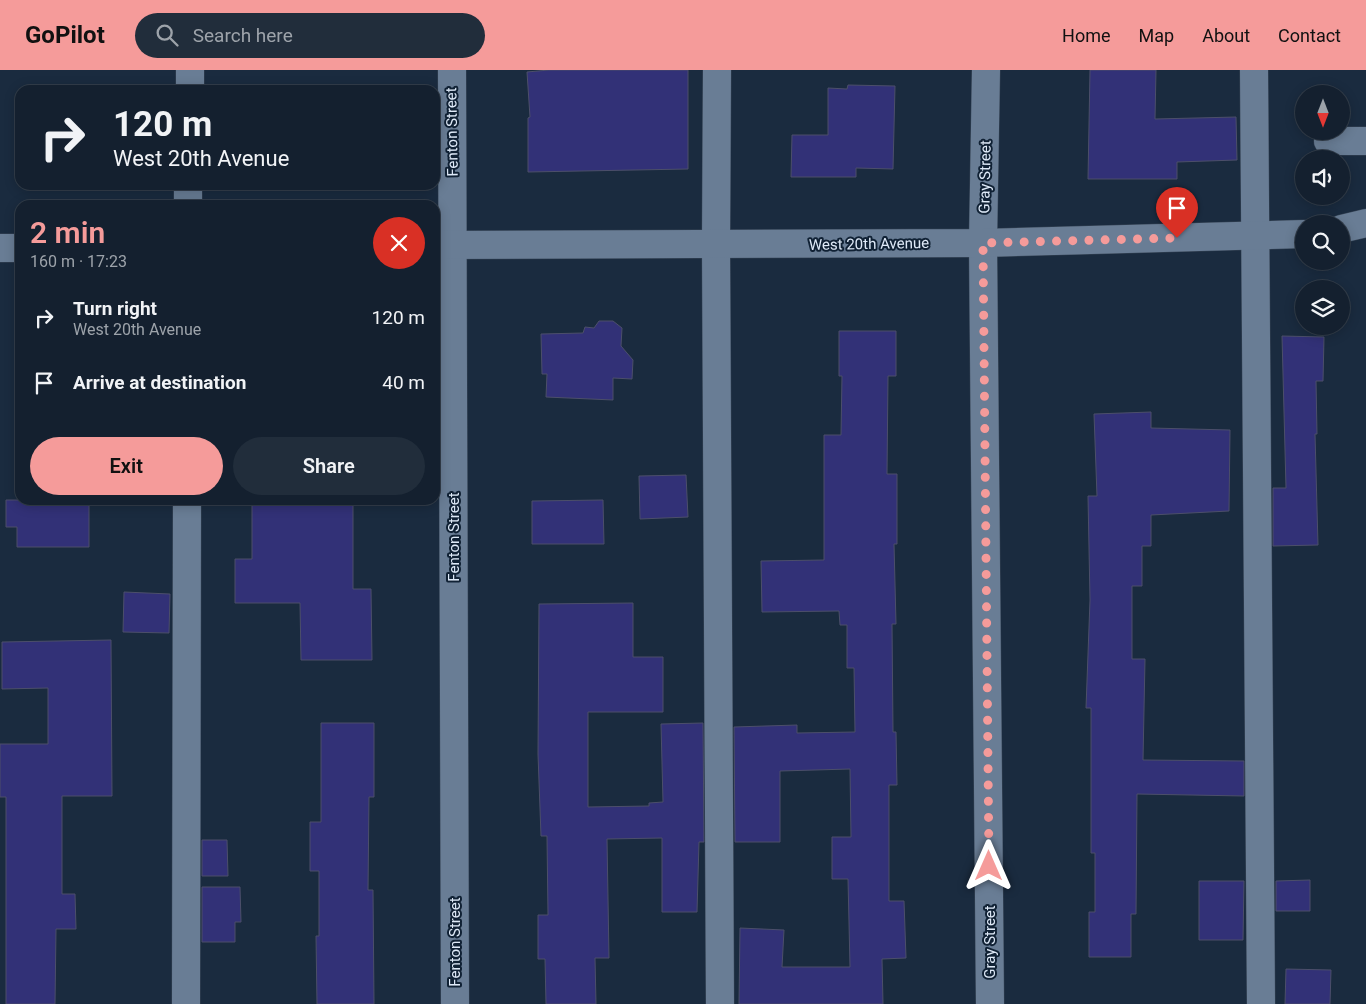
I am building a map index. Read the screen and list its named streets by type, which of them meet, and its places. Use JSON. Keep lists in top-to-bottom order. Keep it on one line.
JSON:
{"streets":{"street":["Fenton Street","Gray Street","West 20th Avenue"]},"crossings":[["Fenton Street","West 20th Avenue"],["Gray Street","West 20th Avenue"]],"north":"bottom","page":{"header":"GoPilot","search":"Search here","nav":["Home","Map","About","Contact"],"turn":["120 m","West 20th Avenue"],"heading":["2 min","160 m · 17:23"],"list":[{"name":"Turn right","note":"West 20th Avenue","value":"120 m"},{"name":"Arrive at destination","value":"40 m"}],"buttons":["Exit","Share"]}}
